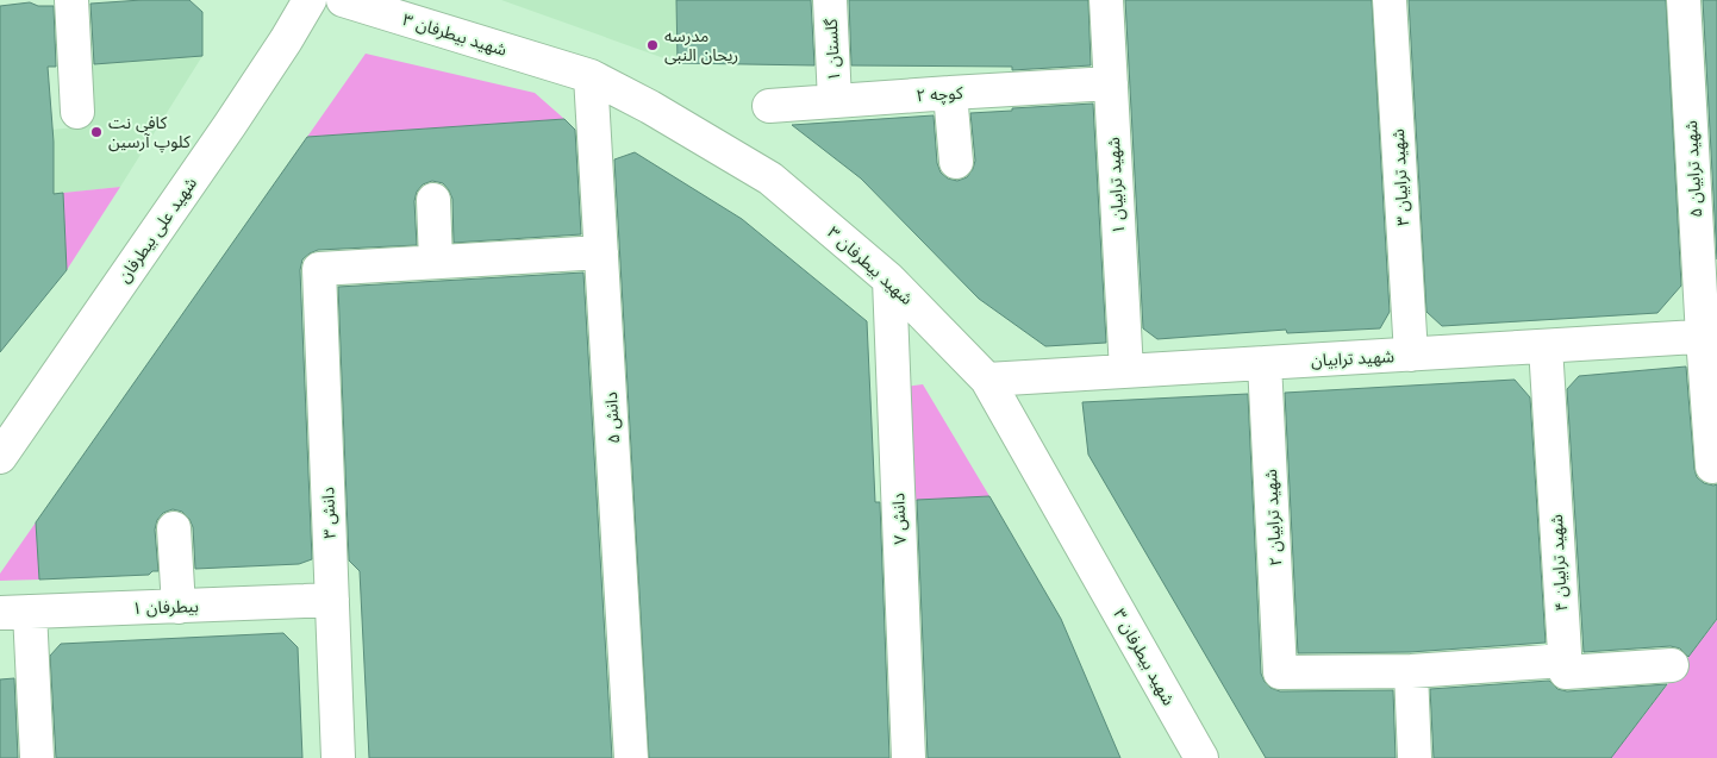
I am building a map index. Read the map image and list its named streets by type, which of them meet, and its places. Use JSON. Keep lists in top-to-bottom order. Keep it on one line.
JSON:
{"streets":{"street":["شهید بیطرفان ۳","گلستان ۱","کوچه ۲","شهید ترابیان ۵","شهید ترابیان ۳","شهید ترابیان ۱","شهید علی بیطرفان","شهید ترابیان","دانش ۵","دانش ۳","شهید ترابیان ۲","دانش ۷","شهید ترابیان ۴","بیطرفان ۱"]},"crossings":[["شهید بیطرفان ۳","شهید ترابیان"],["شهید بیطرفان ۳","دانش ۵"],["شهید بیطرفان ۳","دانش ۷"],["گلستان ۱","کوچه ۲"],["کوچه ۲","شهید ترابیان ۱"],["شهید ترابیان ۵","شهید ترابیان"],["شهید ترابیان ۳","شهید ترابیان"],["شهید ترابیان ۱","شهید ترابیان"],["شهید ترابیان","شهید ترابیان ۲"],["شهید ترابیان","شهید ترابیان ۴"],["دانش ۳","بیطرفان ۱"]],"places":["مدرسه ریحان النبی","کافی نت کلوپ آرسین"]}
